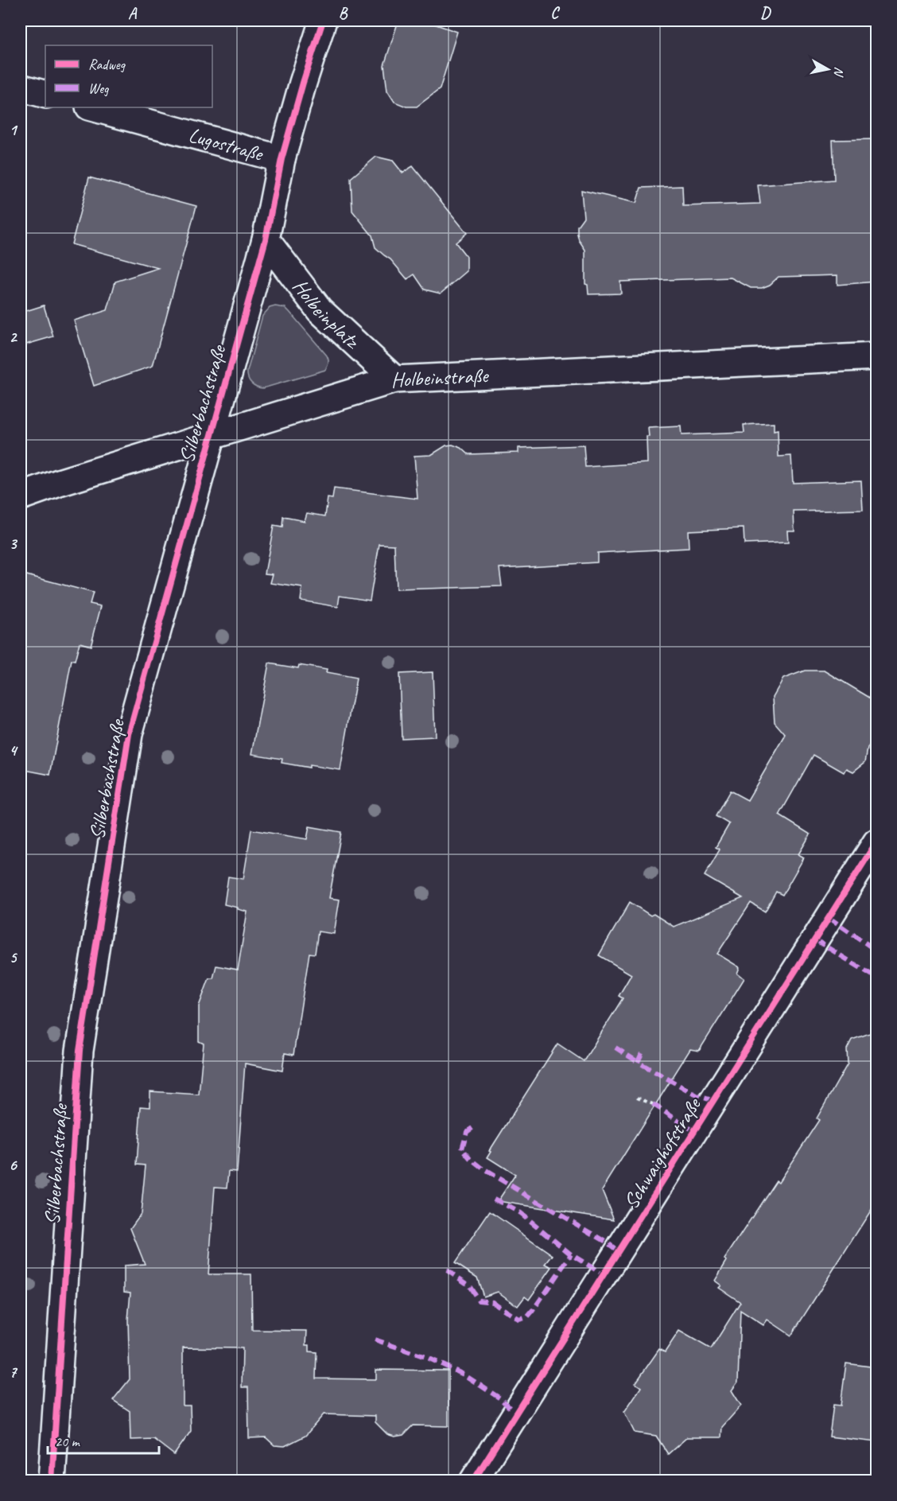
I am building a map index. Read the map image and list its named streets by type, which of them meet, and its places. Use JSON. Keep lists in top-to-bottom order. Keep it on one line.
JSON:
{"streets":{"street":["Lugostraße","Holbeinplatz","Holbeinstraße","Silberbachstraße","Schwaighofstraße"]},"crossings":[["Lugostraße","Silberbachstraße"],["Holbeinplatz","Holbeinstraße"],["Holbeinplatz","Silberbachstraße"],["Holbeinstraße","Silberbachstraße"]],"legend":["Radweg","Weg"],"scale_bar":"20 m","north":"right","grid":{"columns":["A","B","C","D"],"rows":["1","2","3","4","5","6","7"]}}
